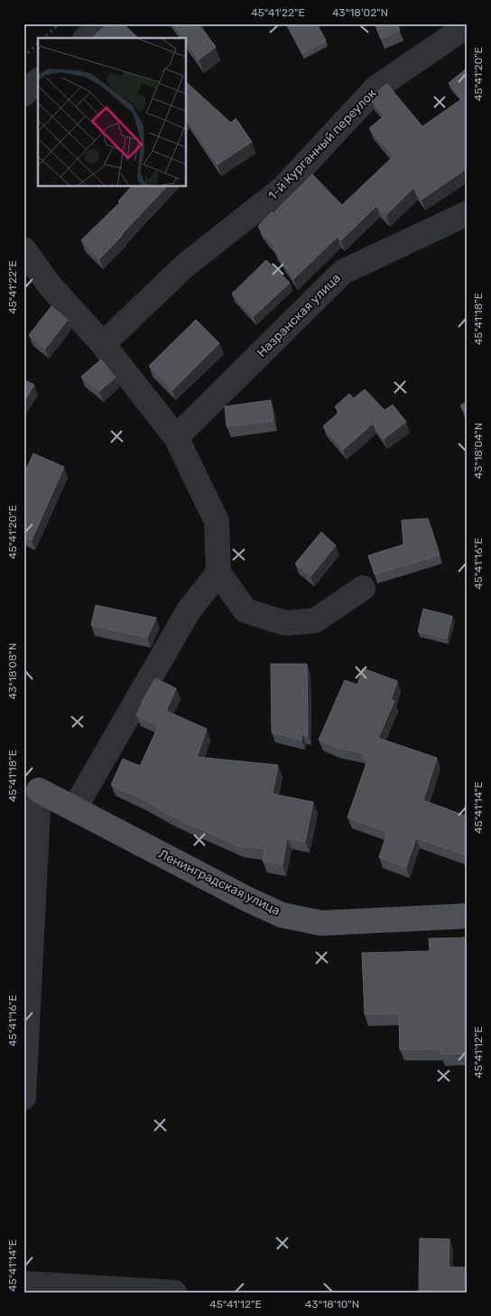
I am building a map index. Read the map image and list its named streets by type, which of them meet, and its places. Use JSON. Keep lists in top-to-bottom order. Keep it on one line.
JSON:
{"streets":{"main road":["Ленинградская улица"],"street":["1-й Курганный переулок","Назранская улица"]},"coordinates":["45°41'22\"E","43°18'02\"N","45°41'20\"E","45°41'18\"E","43°18'04\"N","45°41'16\"E","43°18'08\"N","45°41'14\"E","45°41'12\"E","43°18'10\"N"]}
